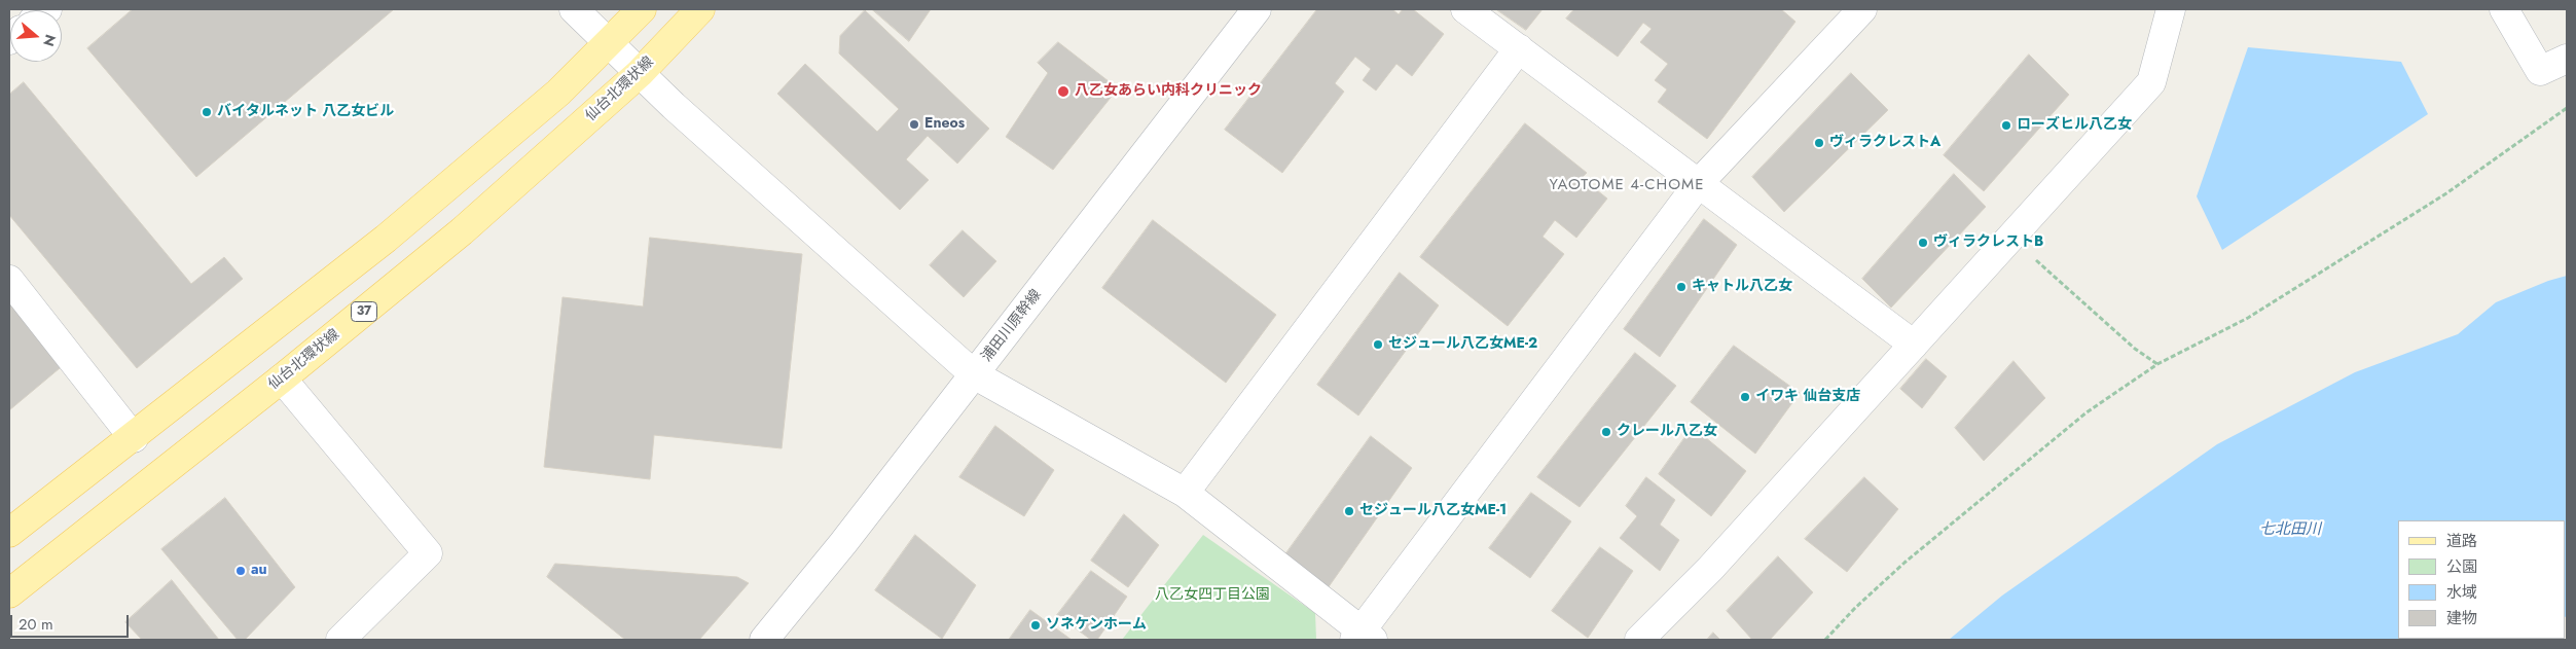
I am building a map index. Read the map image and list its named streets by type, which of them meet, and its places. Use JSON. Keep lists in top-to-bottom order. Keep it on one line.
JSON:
{"streets":{"main road":["仙台北環状線","37"],"street":["浦田川原幹線"]},"districts":["YAOTOME 4-CHOME"],"water":["七北田川"],"parks":["八乙女四丁目公園"],"places":["八乙女あらい内科クリニック","バイタルネット 八乙女ビル","Eneos","ローズヒル八乙女","ヴィラクレストA","ヴィラクレストB","キャトル八乙女","セジュール八乙女ME-2","イワキ 仙台支店","クレール八乙女","セジュール八乙女ME-1","au","ソネケンホーム"],"legend":["道路","公園","水域","建物"],"scale_bar":"20 m","north":"right"}
